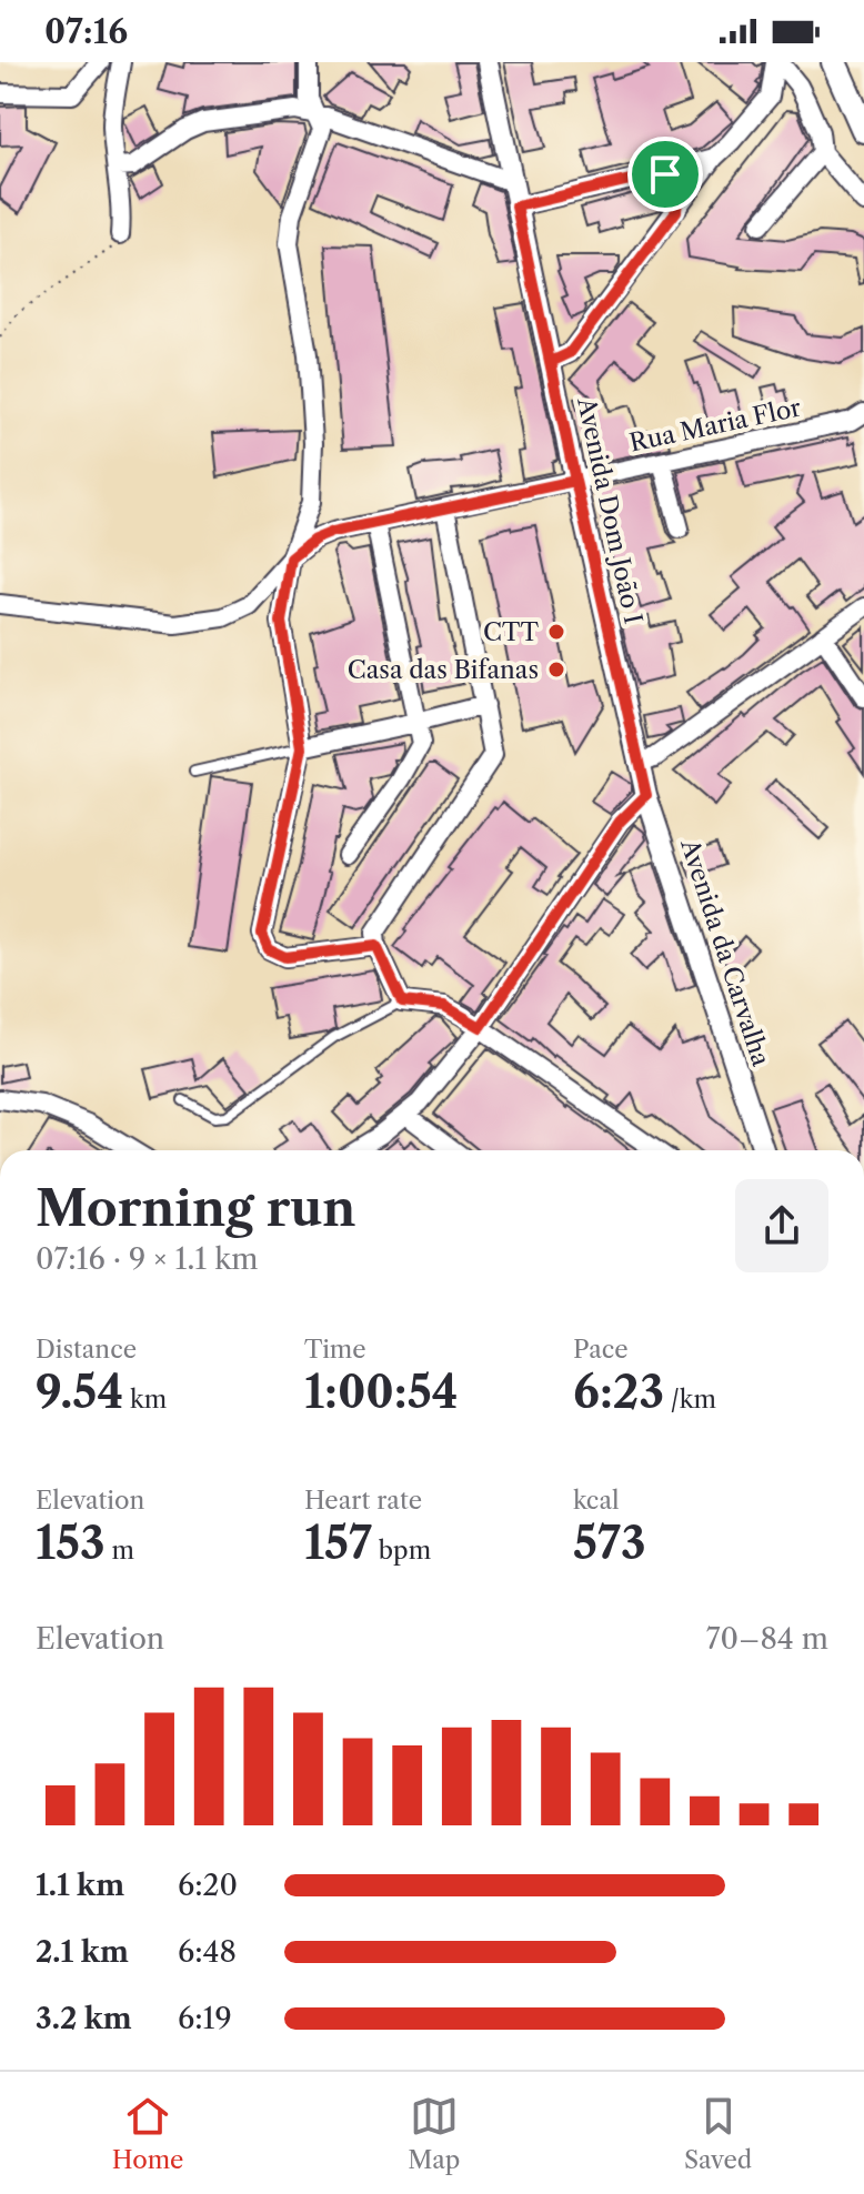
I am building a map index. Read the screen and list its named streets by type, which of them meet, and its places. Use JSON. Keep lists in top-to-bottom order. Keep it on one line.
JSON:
{"streets":{"street":["Rua Maria Flor","Avenida Dom João I","Avenida da Carvalha"]},"crossings":[["Rua Maria Flor","Avenida Dom João I"],["Avenida Dom João I","Avenida da Carvalha"]],"places":["CTT","Casa das Bifanas"],"page":{"status":"07:16","heading":["Morning run","07:16 · 9 × 1.1 km"],"stats":[["Distance","9.54 km"],["Time","1:00:54"],["Pace","6:23 /km"],["Elevation","153 m"],["Heart rate","157 bpm"],["kcal","573"]],"chart":["Elevation","70–84 m"],"list":[{"name":"1.1 km","note":"6:20"},{"name":"2.1 km","note":"6:48"},{"name":"3.2 km","note":"6:19"}],"tabs":["Home","Map","Saved"]}}
